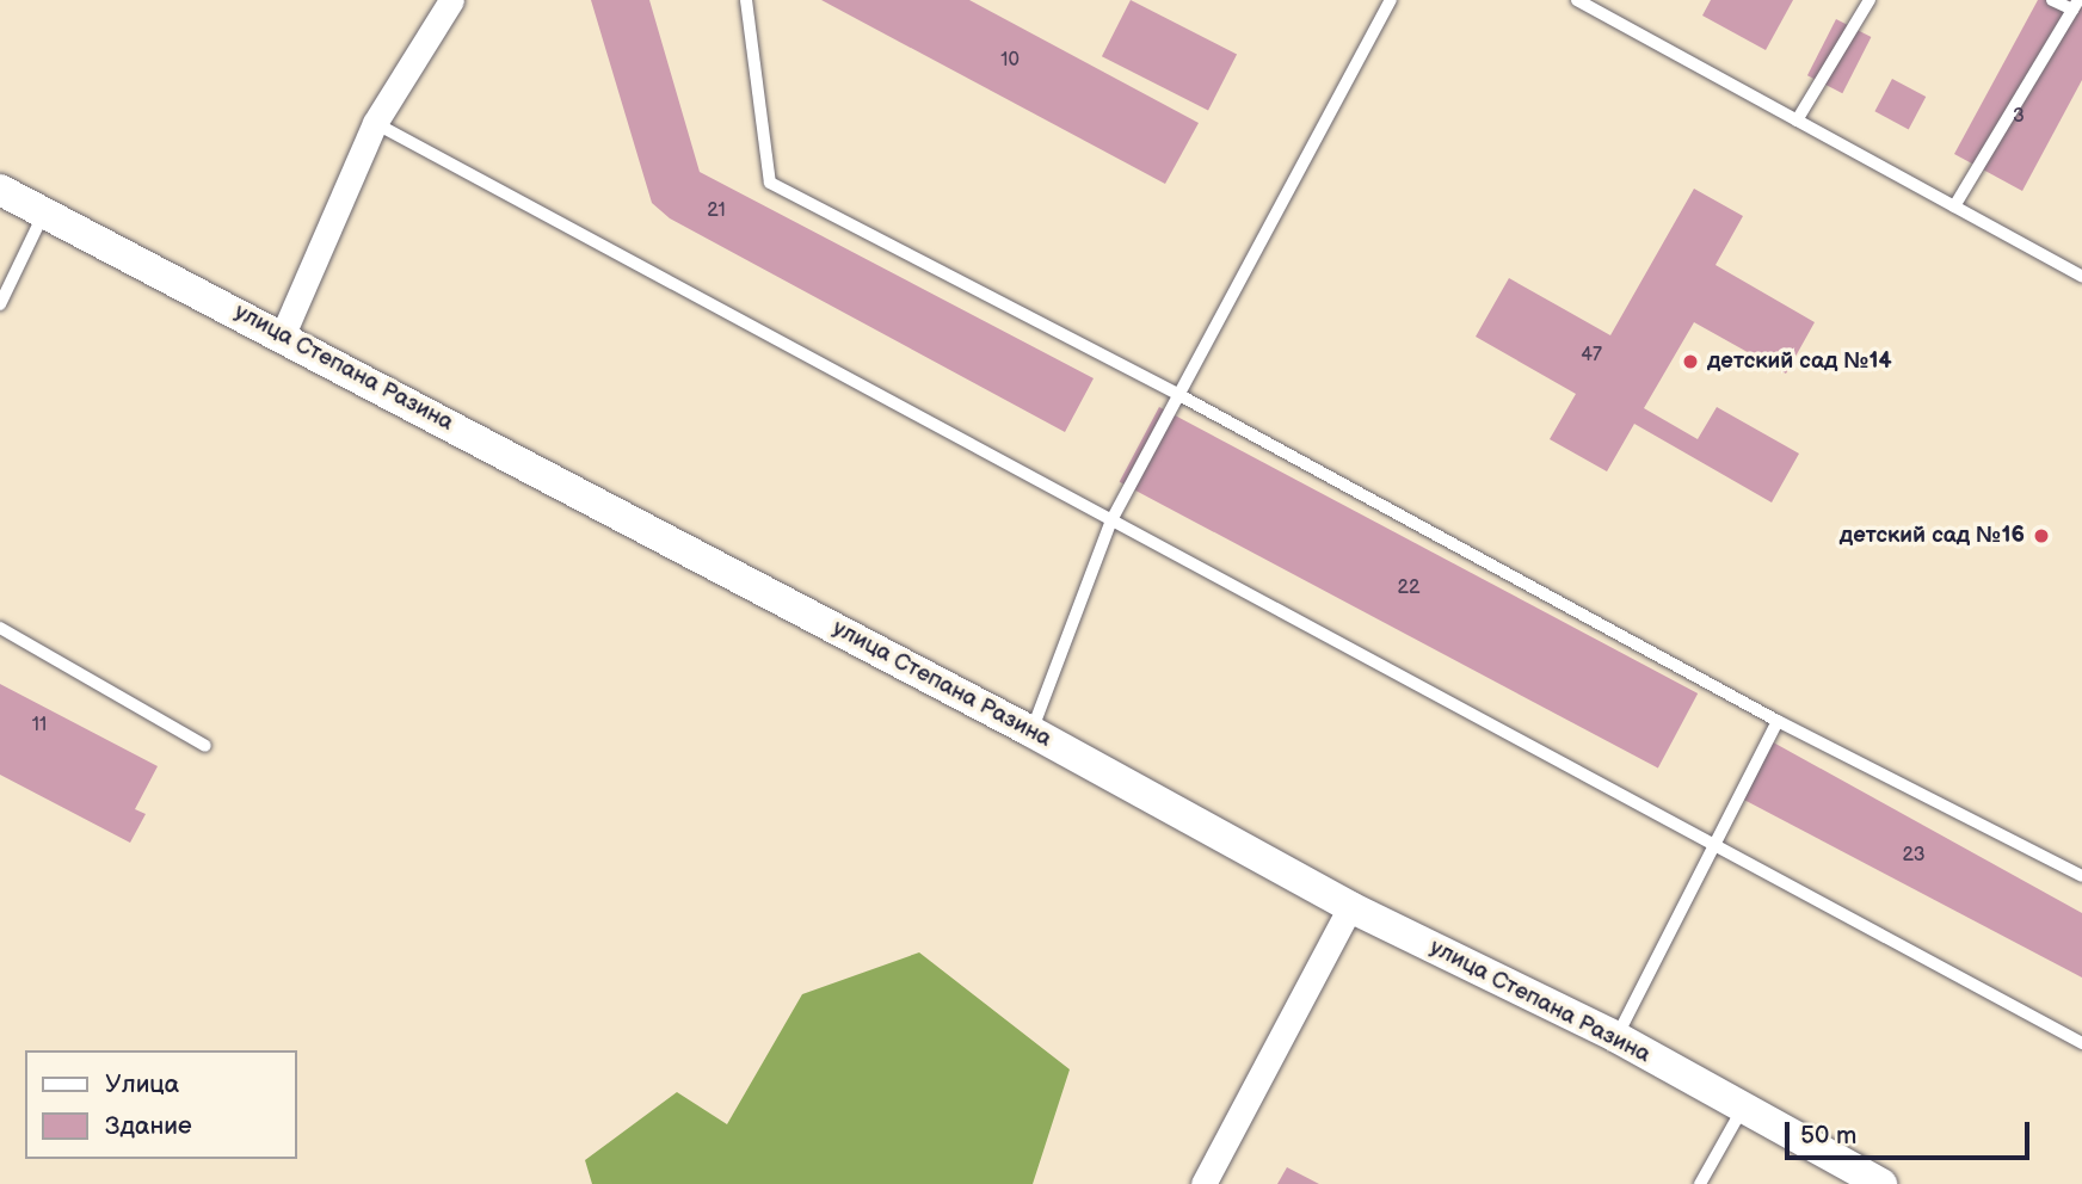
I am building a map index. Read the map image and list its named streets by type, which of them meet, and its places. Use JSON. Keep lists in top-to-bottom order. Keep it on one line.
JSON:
{"streets":{"street":["улица Степана Разина"]},"places":["детский сад №14","детский сад №16"],"house_numbers":["10","3","21","47","22","11","23"],"legend":["Улица","Здание"],"scale_bar":"50 m"}
